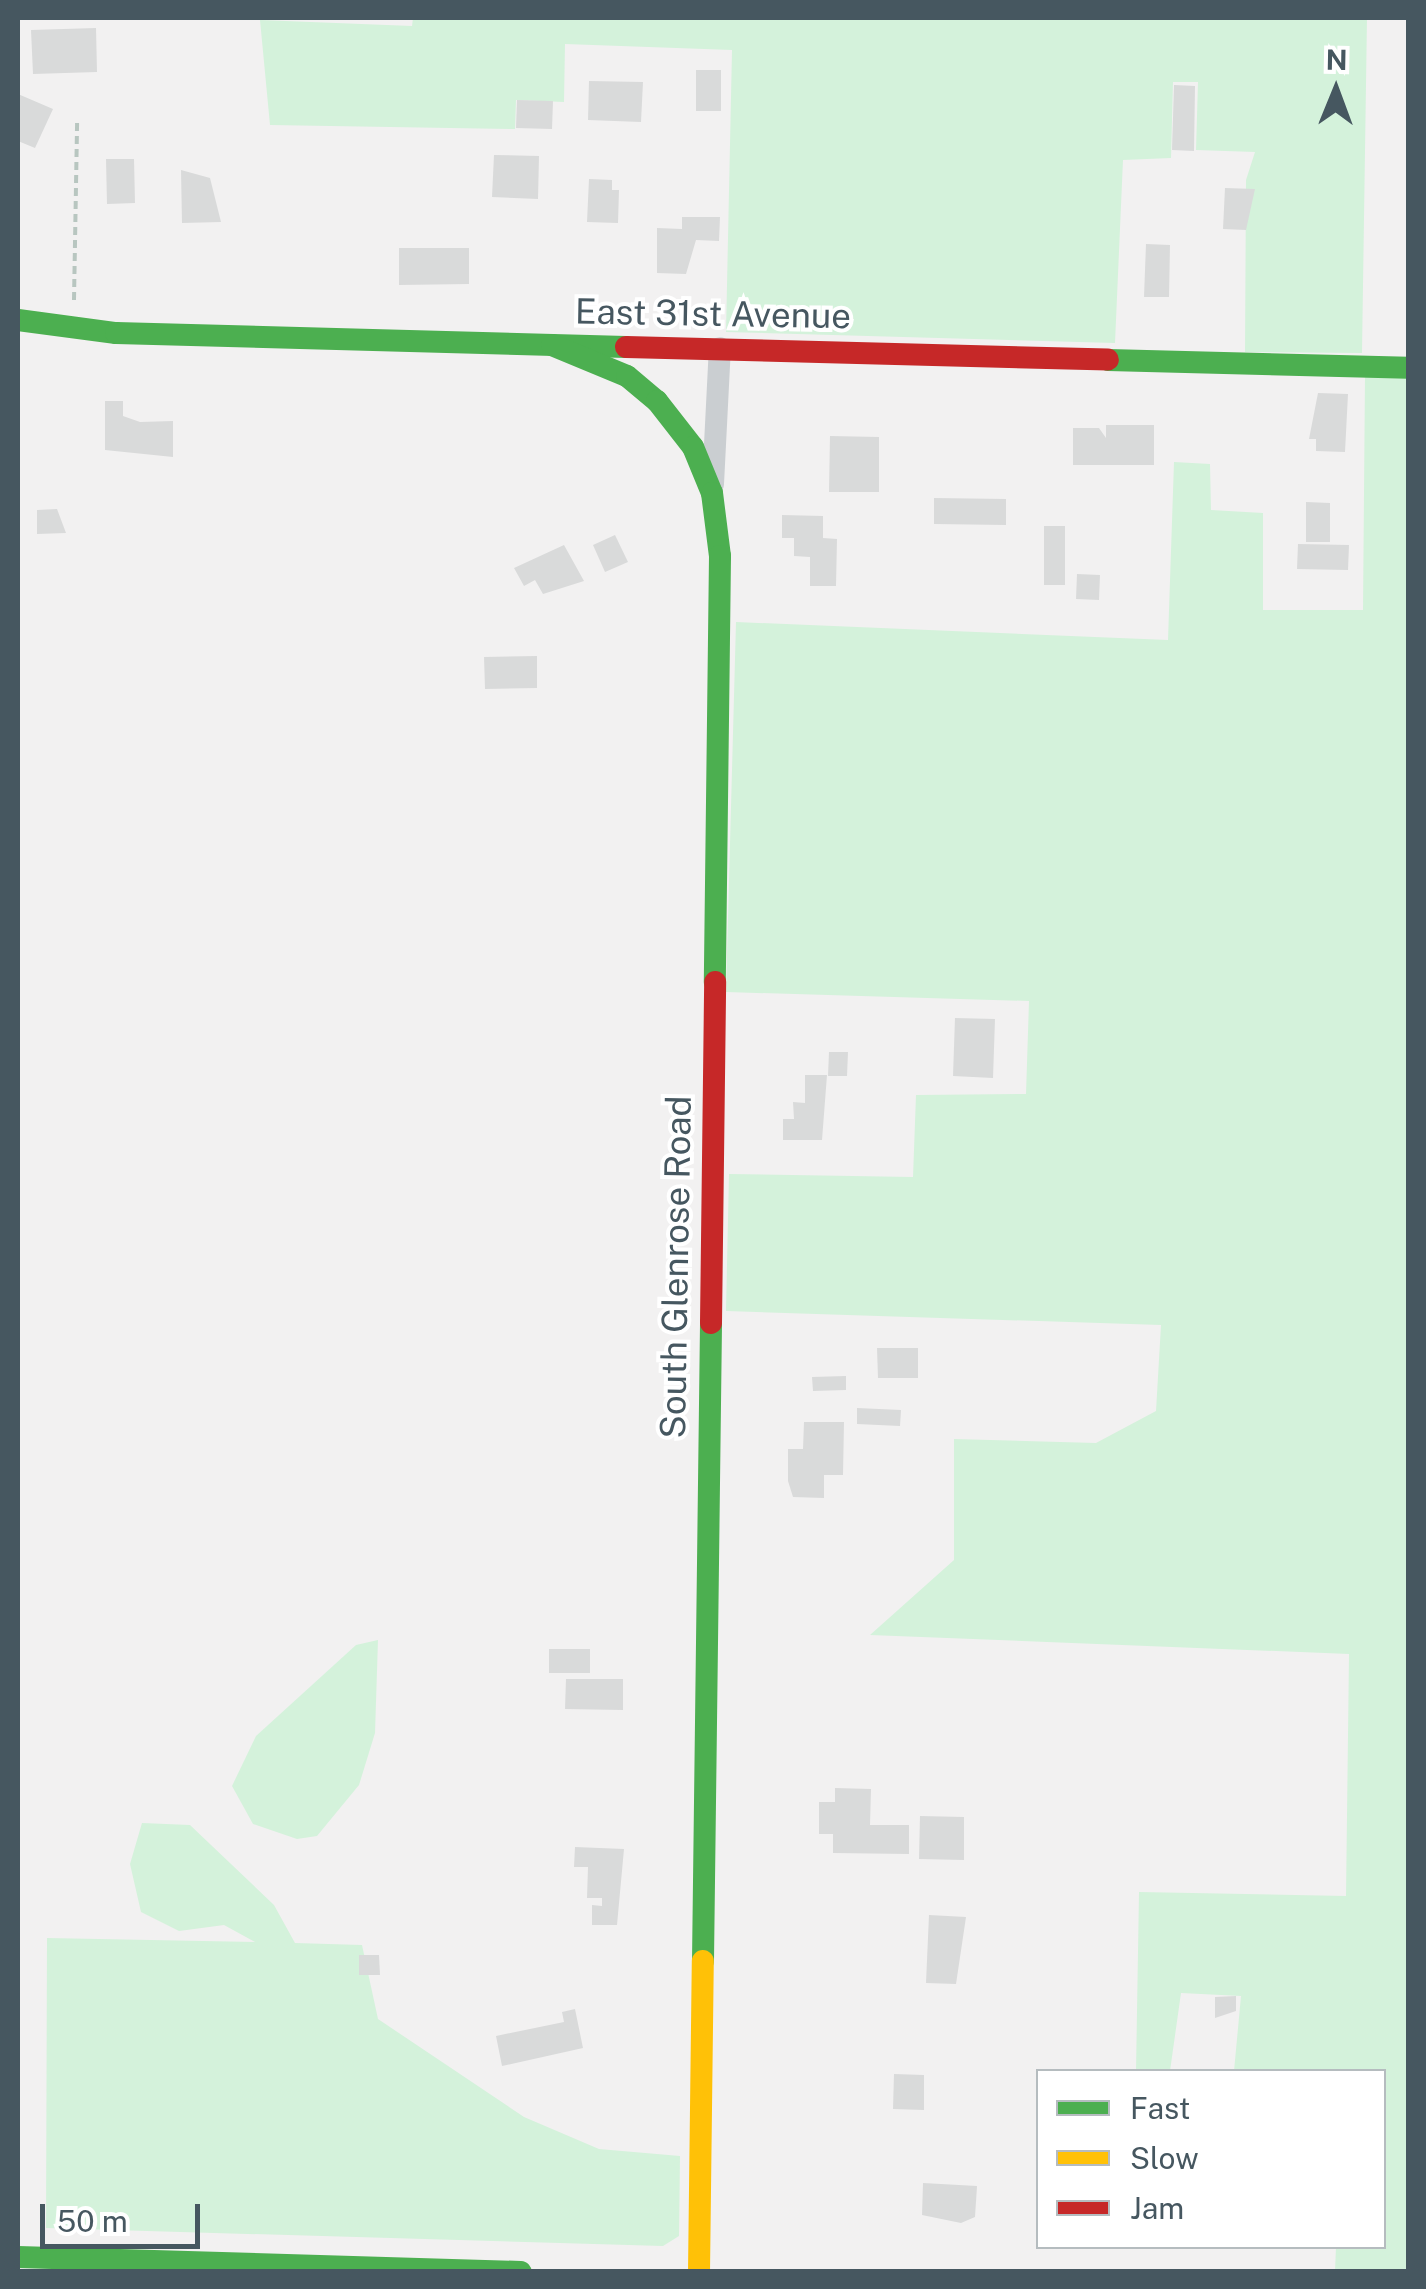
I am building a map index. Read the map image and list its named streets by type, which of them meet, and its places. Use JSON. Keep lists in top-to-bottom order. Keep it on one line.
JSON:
{"streets":{"street":["East 31st Avenue","South Glenrose Road"]},"crossings":[["East 31st Avenue","South Glenrose Road"]],"legend":["Fast","Slow","Jam"],"scale_bar":"50 m","north":"top"}
